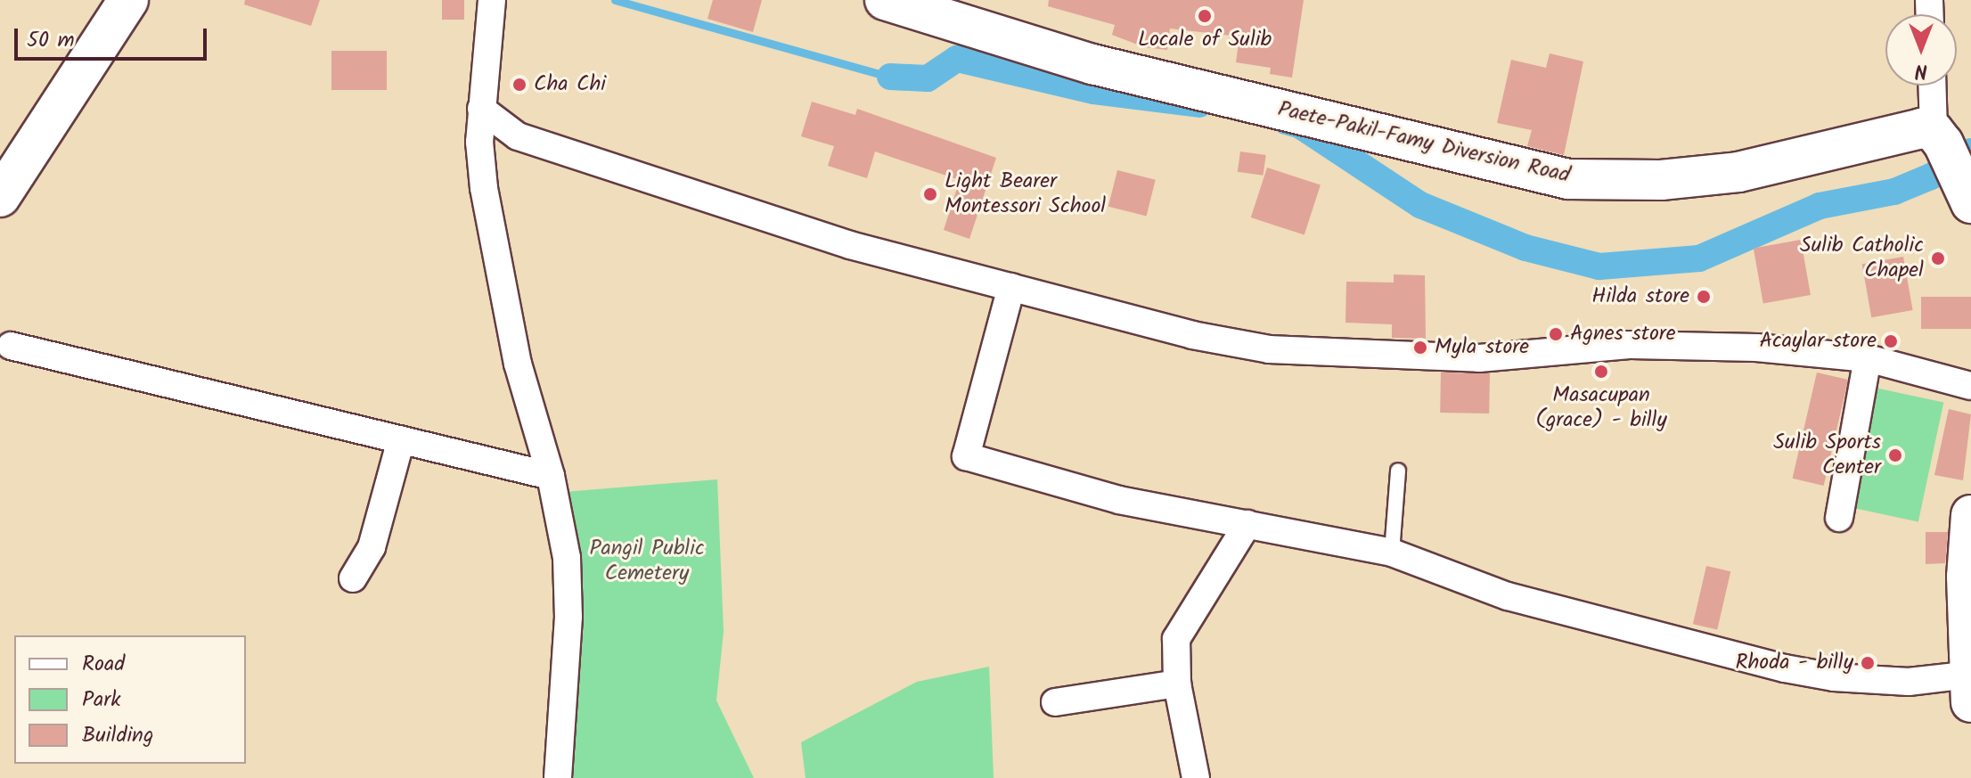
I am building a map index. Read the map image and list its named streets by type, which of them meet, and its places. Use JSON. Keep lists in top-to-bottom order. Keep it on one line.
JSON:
{"streets":{"main road":["Paete-Pakil-Famy Diversion Road"]},"parks":["Pangil Public Cemetery"],"places":["Locale of Sulib","Cha Chi","Light Bearer Montessori School","Sulib Catholic Chapel","Hilda store","Agnes store","Acaylar store","Myla store","Masacupan (grace) - billy","Sulib Sports Center","Rhoda - billy"],"legend":["Road","Park","Building"],"scale_bar":"50 m","north":"bottom"}
